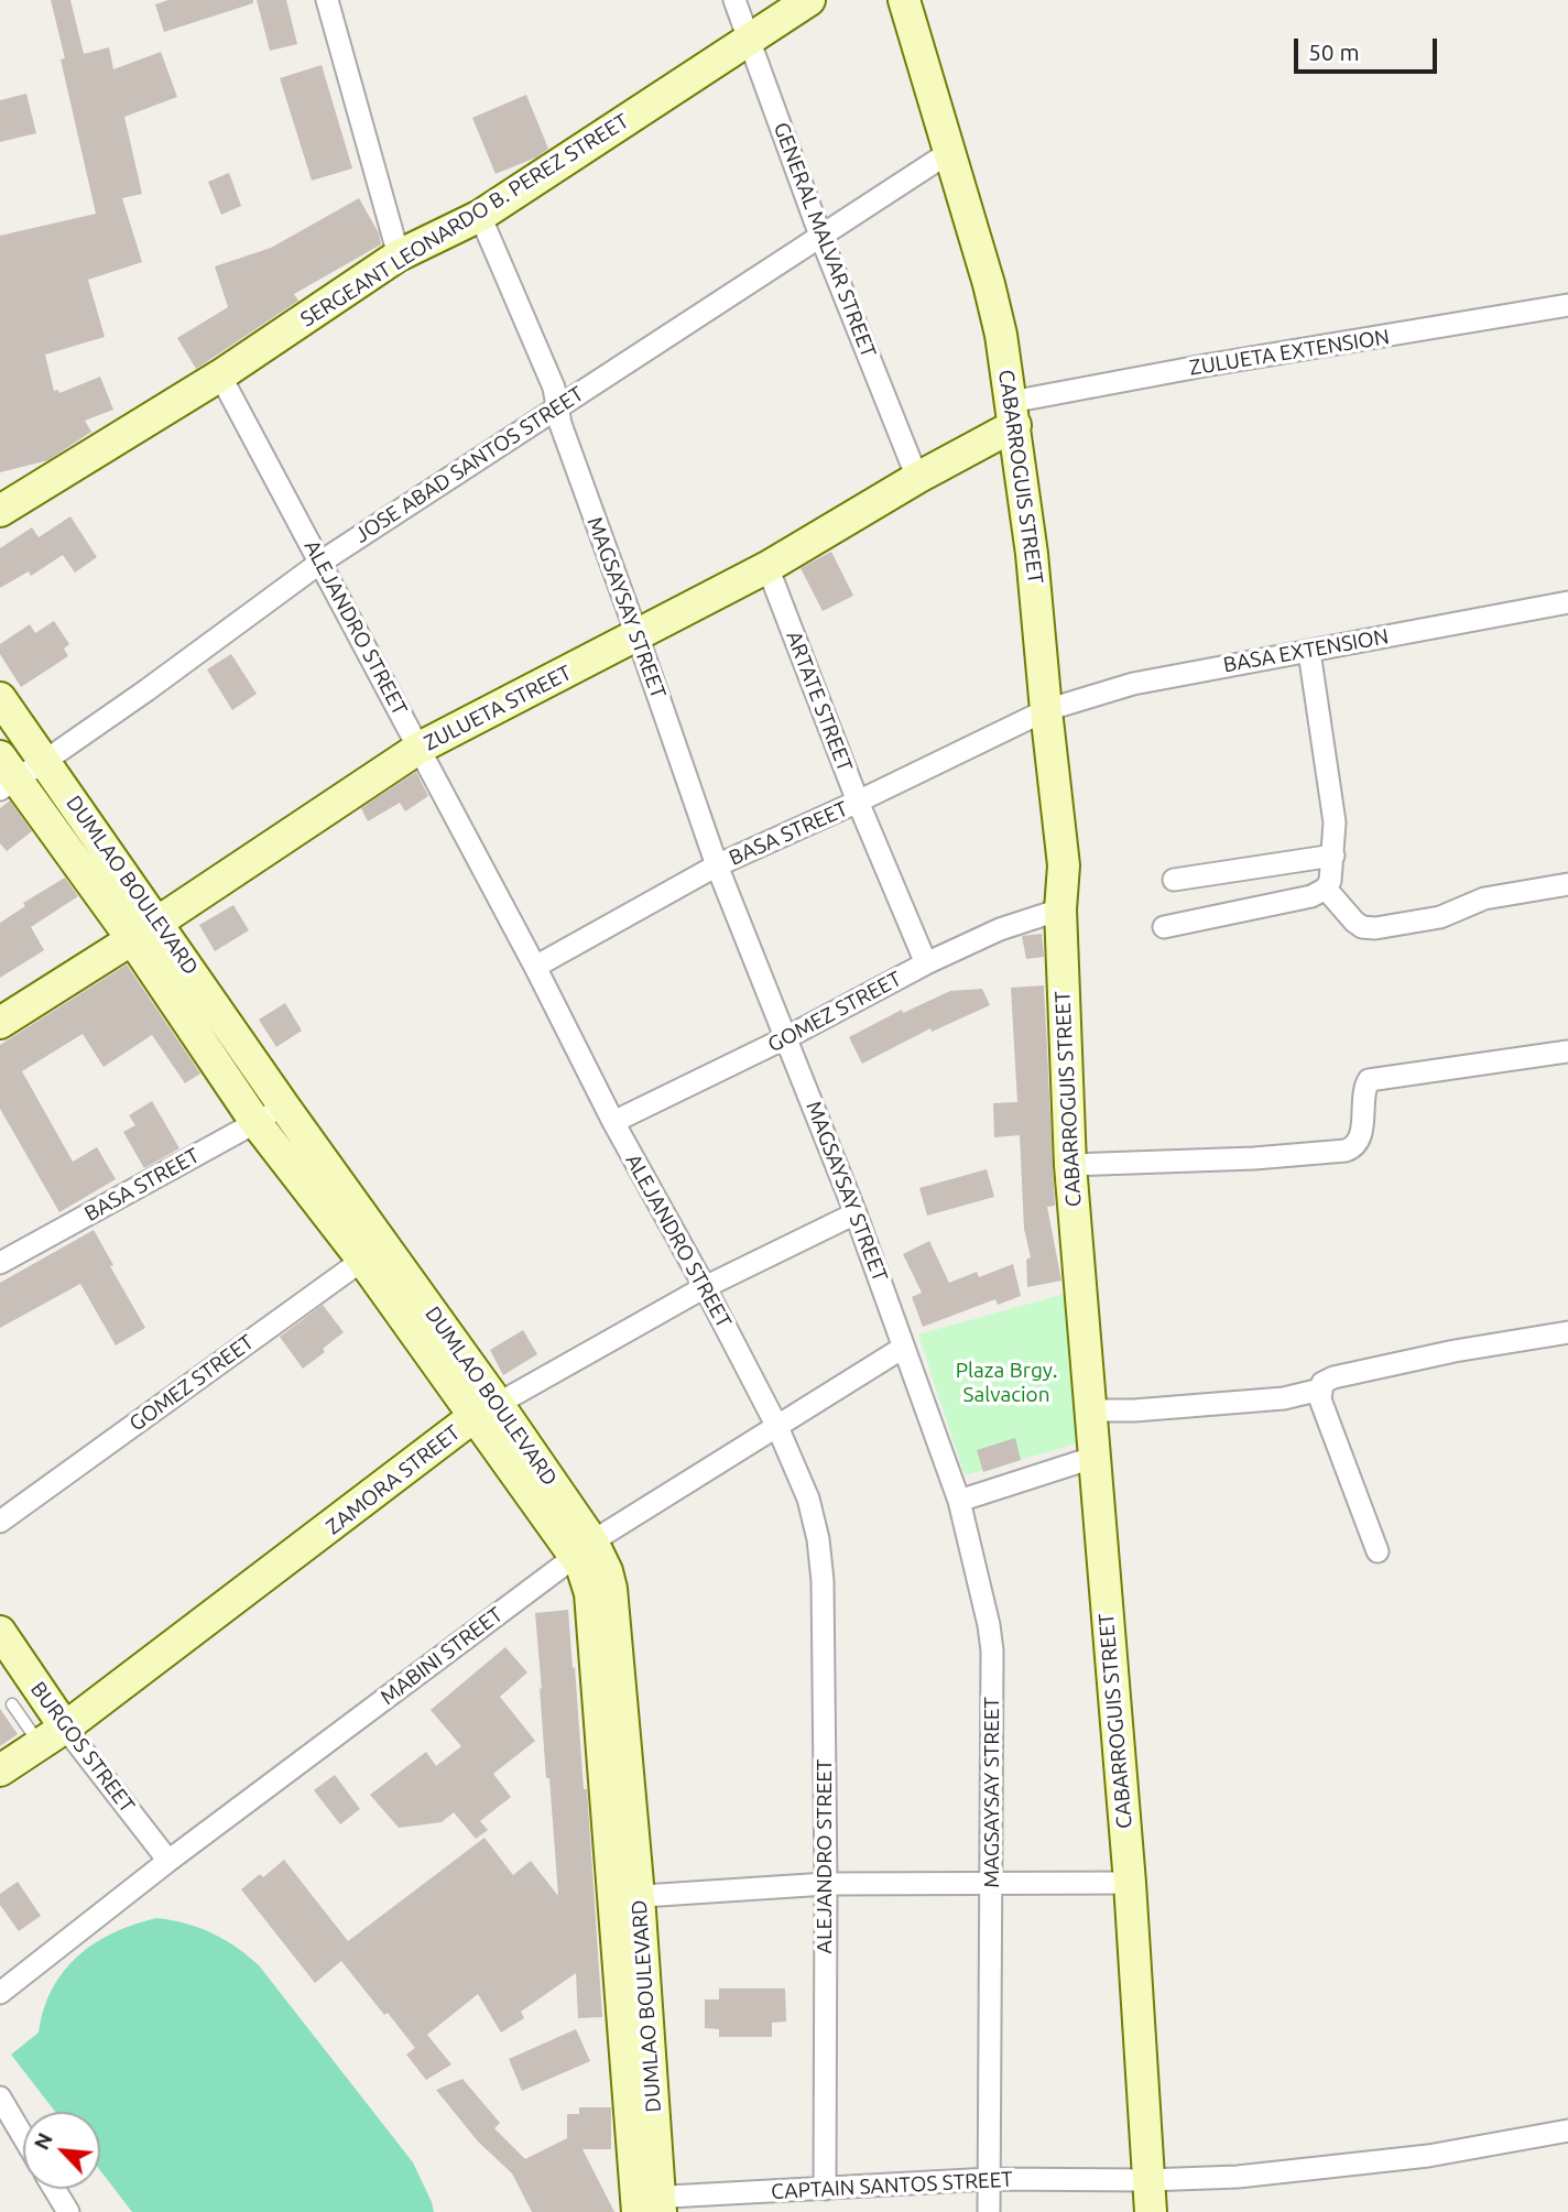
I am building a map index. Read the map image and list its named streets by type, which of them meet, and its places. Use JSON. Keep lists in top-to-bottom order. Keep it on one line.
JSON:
{"streets":{"street":["SERGEANT LEONARDO B. PEREZ STREET","GENERAL MALVAR STREET","ZULUETA EXTENSION","JOSE ABAD SANTOS STREET","CABARROGUIS STREET","MAGSAYSAY STREET","ALEJANDRO STREET","BASA EXTENSION","ARTATE STREET","ZULUETA STREET","BASA STREET","DUMLAO BOULEVARD","GOMEZ STREET","ZAMORA STREET","MABINI STREET","BURGOS STREET","CAPTAIN SANTOS STREET"]},"crossings":[["SERGEANT LEONARDO B. PEREZ STREET","GENERAL MALVAR STREET"],["SERGEANT LEONARDO B. PEREZ STREET","MAGSAYSAY STREET"],["SERGEANT LEONARDO B. PEREZ STREET","ALEJANDRO STREET"],["GENERAL MALVAR STREET","JOSE ABAD SANTOS STREET"],["GENERAL MALVAR STREET","ZULUETA STREET"],["ZULUETA EXTENSION","CABARROGUIS STREET"],["ZULUETA EXTENSION","ZULUETA STREET"],["JOSE ABAD SANTOS STREET","CABARROGUIS STREET"],["JOSE ABAD SANTOS STREET","MAGSAYSAY STREET"],["JOSE ABAD SANTOS STREET","ALEJANDRO STREET"],["JOSE ABAD SANTOS STREET","DUMLAO BOULEVARD"],["CABARROGUIS STREET","BASA EXTENSION"],["CABARROGUIS STREET","ZULUETA STREET"],["CABARROGUIS STREET","BASA STREET"],["CABARROGUIS STREET","GOMEZ STREET"],["CABARROGUIS STREET","CAPTAIN SANTOS STREET"],["MAGSAYSAY STREET","ZULUETA STREET"],["MAGSAYSAY STREET","BASA STREET"],["MAGSAYSAY STREET","GOMEZ STREET"],["MAGSAYSAY STREET","ZAMORA STREET"],["MAGSAYSAY STREET","MABINI STREET"],["MAGSAYSAY STREET","CAPTAIN SANTOS STREET"],["ALEJANDRO STREET","ZULUETA STREET"],["ALEJANDRO STREET","BASA STREET"],["ALEJANDRO STREET","GOMEZ STREET"],["ALEJANDRO STREET","ZAMORA STREET"],["ALEJANDRO STREET","MABINI STREET"],["ALEJANDRO STREET","CAPTAIN SANTOS STREET"],["BASA EXTENSION","BASA STREET"],["ARTATE STREET","ZULUETA STREET"],["ARTATE STREET","BASA STREET"],["ARTATE STREET","GOMEZ STREET"],["ZULUETA STREET","DUMLAO BOULEVARD"],["BASA STREET","DUMLAO BOULEVARD"],["DUMLAO BOULEVARD","GOMEZ STREET"],["DUMLAO BOULEVARD","ZAMORA STREET"],["DUMLAO BOULEVARD","MABINI STREET"],["DUMLAO BOULEVARD","CAPTAIN SANTOS STREET"],["ZAMORA STREET","BURGOS STREET"],["MABINI STREET","BURGOS STREET"]],"parks":["Plaza Brgy. Salvacion"],"scale_bar":"50 m","north":"top left"}
